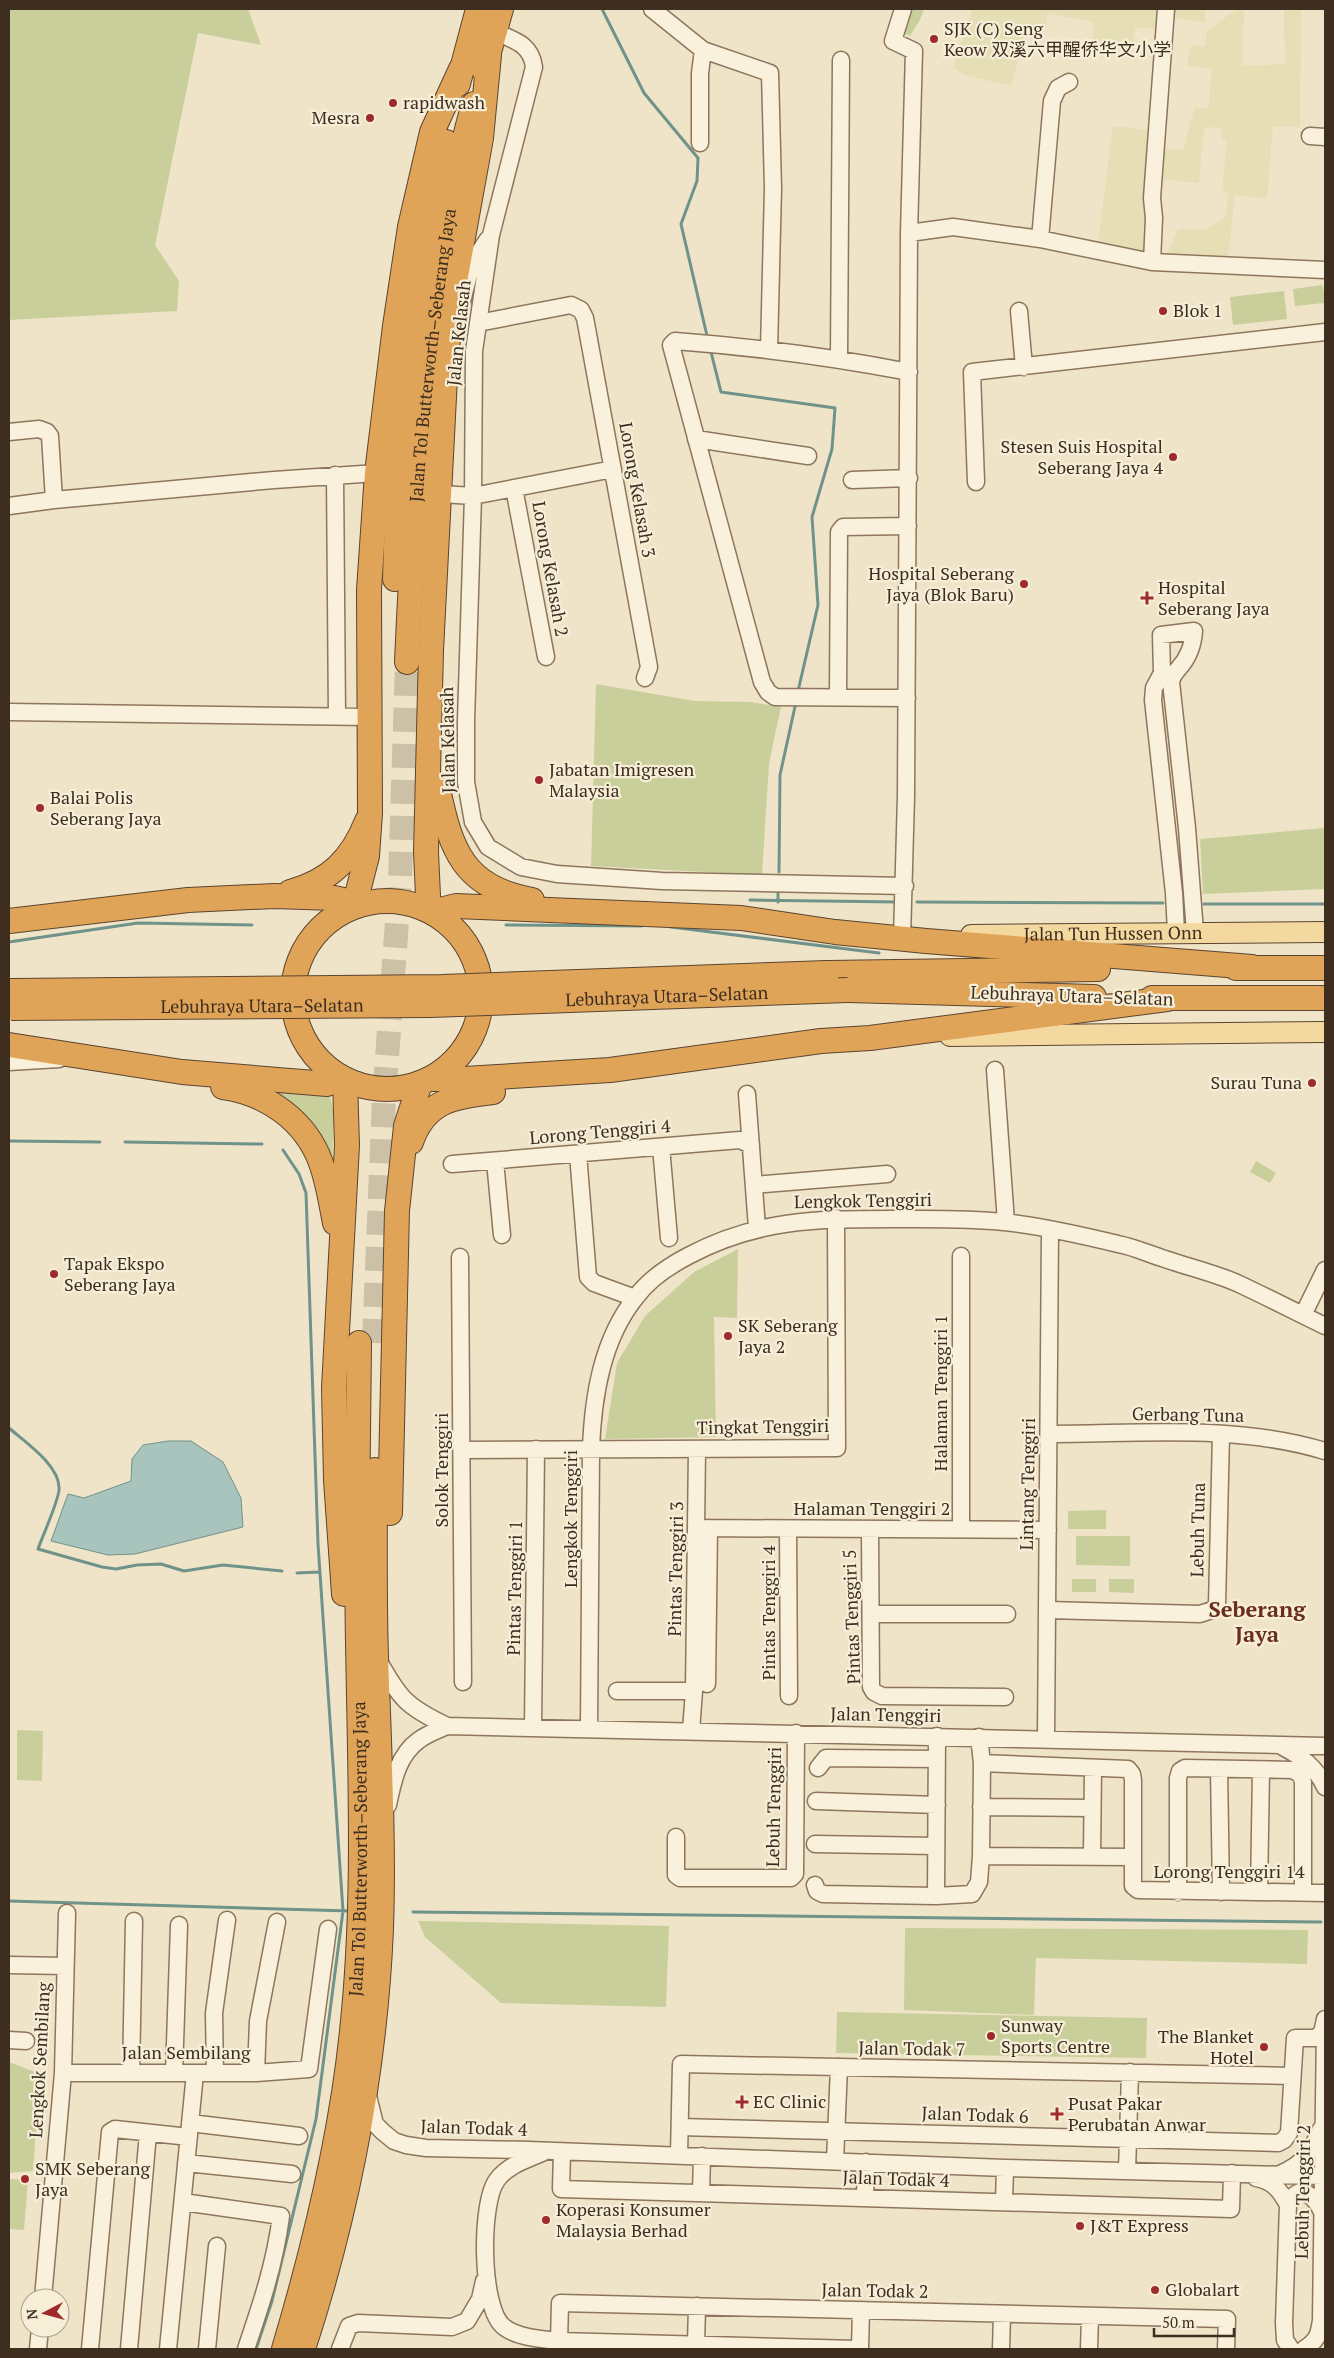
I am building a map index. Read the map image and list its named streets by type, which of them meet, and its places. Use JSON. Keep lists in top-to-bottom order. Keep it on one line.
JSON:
{"streets":{"highway":["Jalan Tol Butterworth–Seberang Jaya","Lebuhraya Utara–Selatan"],"main road":["Jalan Tun Hussen Onn"],"street":["Jalan Kelasah","Lorong Kelasah 3","Lorong Kelasah 2","Lorong Tenggiri 4","Lengkok Tenggiri","Halaman Tenggiri 1","Gerbang Tuna","Tingkat Tenggiri","Solok Tenggiri","Lintang Tenggiri","Halaman Tenggiri 2","Lebuh Tuna","Pintas Tenggiri 3","Pintas Tenggiri 1","Pintas Tenggiri 4","Pintas Tenggiri 5","Jalan Tenggiri","Lebuh Tenggiri","Lorong Tenggiri 14","Jalan Todak 7","Jalan Sembilang","Lengkok Sembilang","Jalan Todak 6","Jalan Todak 4","Lebuh Tenggiri 2","Jalan Todak 2"]},"crossings":[["Jalan Kelasah","Lorong Kelasah 3"],["Jalan Tol Butterworth–Seberang Jaya","Jalan Todak 4"],["Lengkok Tenggiri","Tingkat Tenggiri"],["Lengkok Tenggiri","Lintang Tenggiri"],["Lengkok Tenggiri","Jalan Tenggiri"],["Halaman Tenggiri 1","Halaman Tenggiri 2"],["Gerbang Tuna","Lintang Tenggiri"],["Gerbang Tuna","Lebuh Tuna"],["Tingkat Tenggiri","Solok Tenggiri"],["Tingkat Tenggiri","Pintas Tenggiri 3"],["Tingkat Tenggiri","Pintas Tenggiri 1"],["Lintang Tenggiri","Halaman Tenggiri 2"],["Lintang Tenggiri","Lebuh Tuna"],["Lintang Tenggiri","Jalan Tenggiri"],["Halaman Tenggiri 2","Pintas Tenggiri 3"],["Halaman Tenggiri 2","Pintas Tenggiri 4"],["Halaman Tenggiri 2","Pintas Tenggiri 5"],["Pintas Tenggiri 3","Jalan Tenggiri"],["Pintas Tenggiri 1","Jalan Tenggiri"],["Jalan Tenggiri","Lebuh Tenggiri"],["Jalan Todak 7","Jalan Todak 6"],["Jalan Sembilang","Lengkok Sembilang"],["Jalan Todak 4","Lebuh Tenggiri 2"]],"districts":["Seberang Jaya"],"places":{"other":["SJK (C) Seng Keow 双溪六甲醒侨华文小学","rapidwash","Mesra","Blok 1","Stesen Suis Hospital Seberang Jaya 4","Hospital Seberang Jaya (Blok Baru)","Jabatan Imigresen Malaysia","Balai Polis Seberang Jaya","Surau Tuna","Tapak Ekspo Seberang Jaya","SK Seberang Jaya 2","Sunway Sports Centre","The Blanket Hotel","SMK Seberang Jaya","Koperasi Konsumer Malaysia Berhad","J&T Express","Globalart"],"health":["Hospital Seberang Jaya","EC Clinic","Pusat Pakar Perubatan Anwar"]},"scale_bar":"50 m","north":"left"}
